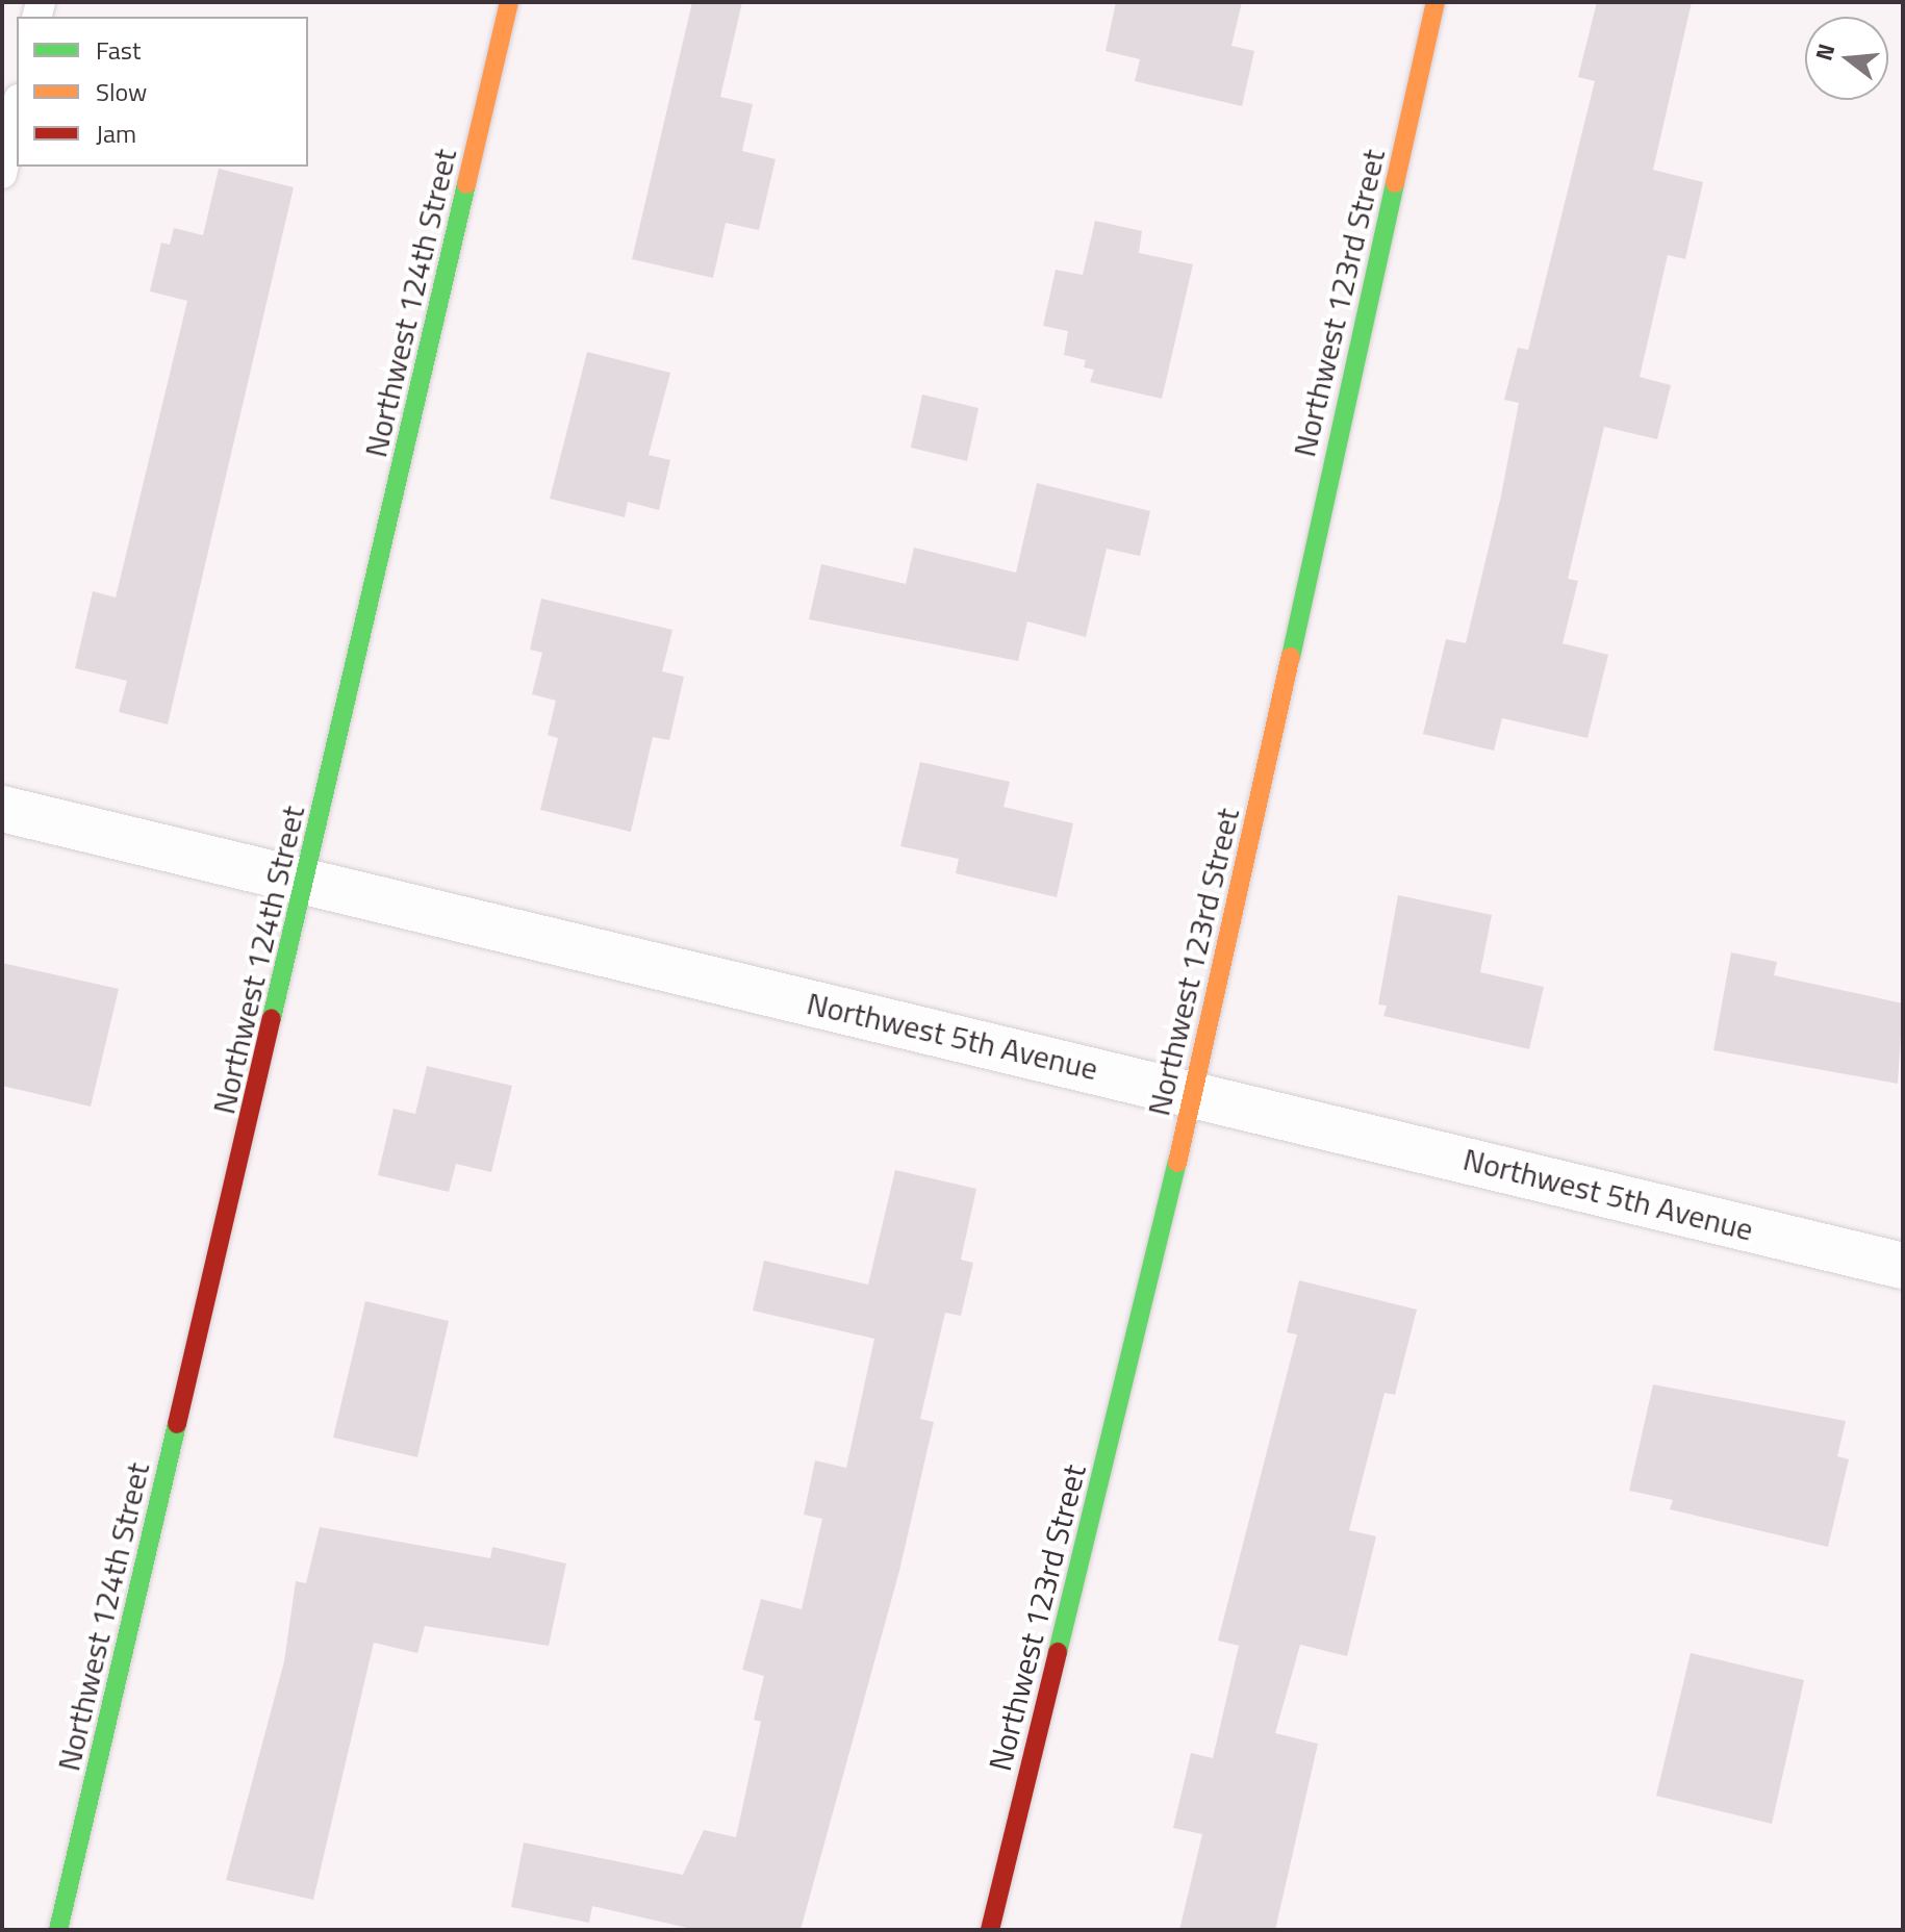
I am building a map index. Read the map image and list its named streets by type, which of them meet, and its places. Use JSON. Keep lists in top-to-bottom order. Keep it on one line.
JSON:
{"streets":{"street":["Northwest 124th Street","Northwest 123rd Street","Northwest 5th Avenue"]},"crossings":[["Northwest 124th Street","Northwest 5th Avenue"],["Northwest 123rd Street","Northwest 5th Avenue"]],"legend":["Fast","Slow","Jam"],"north":"left"}
